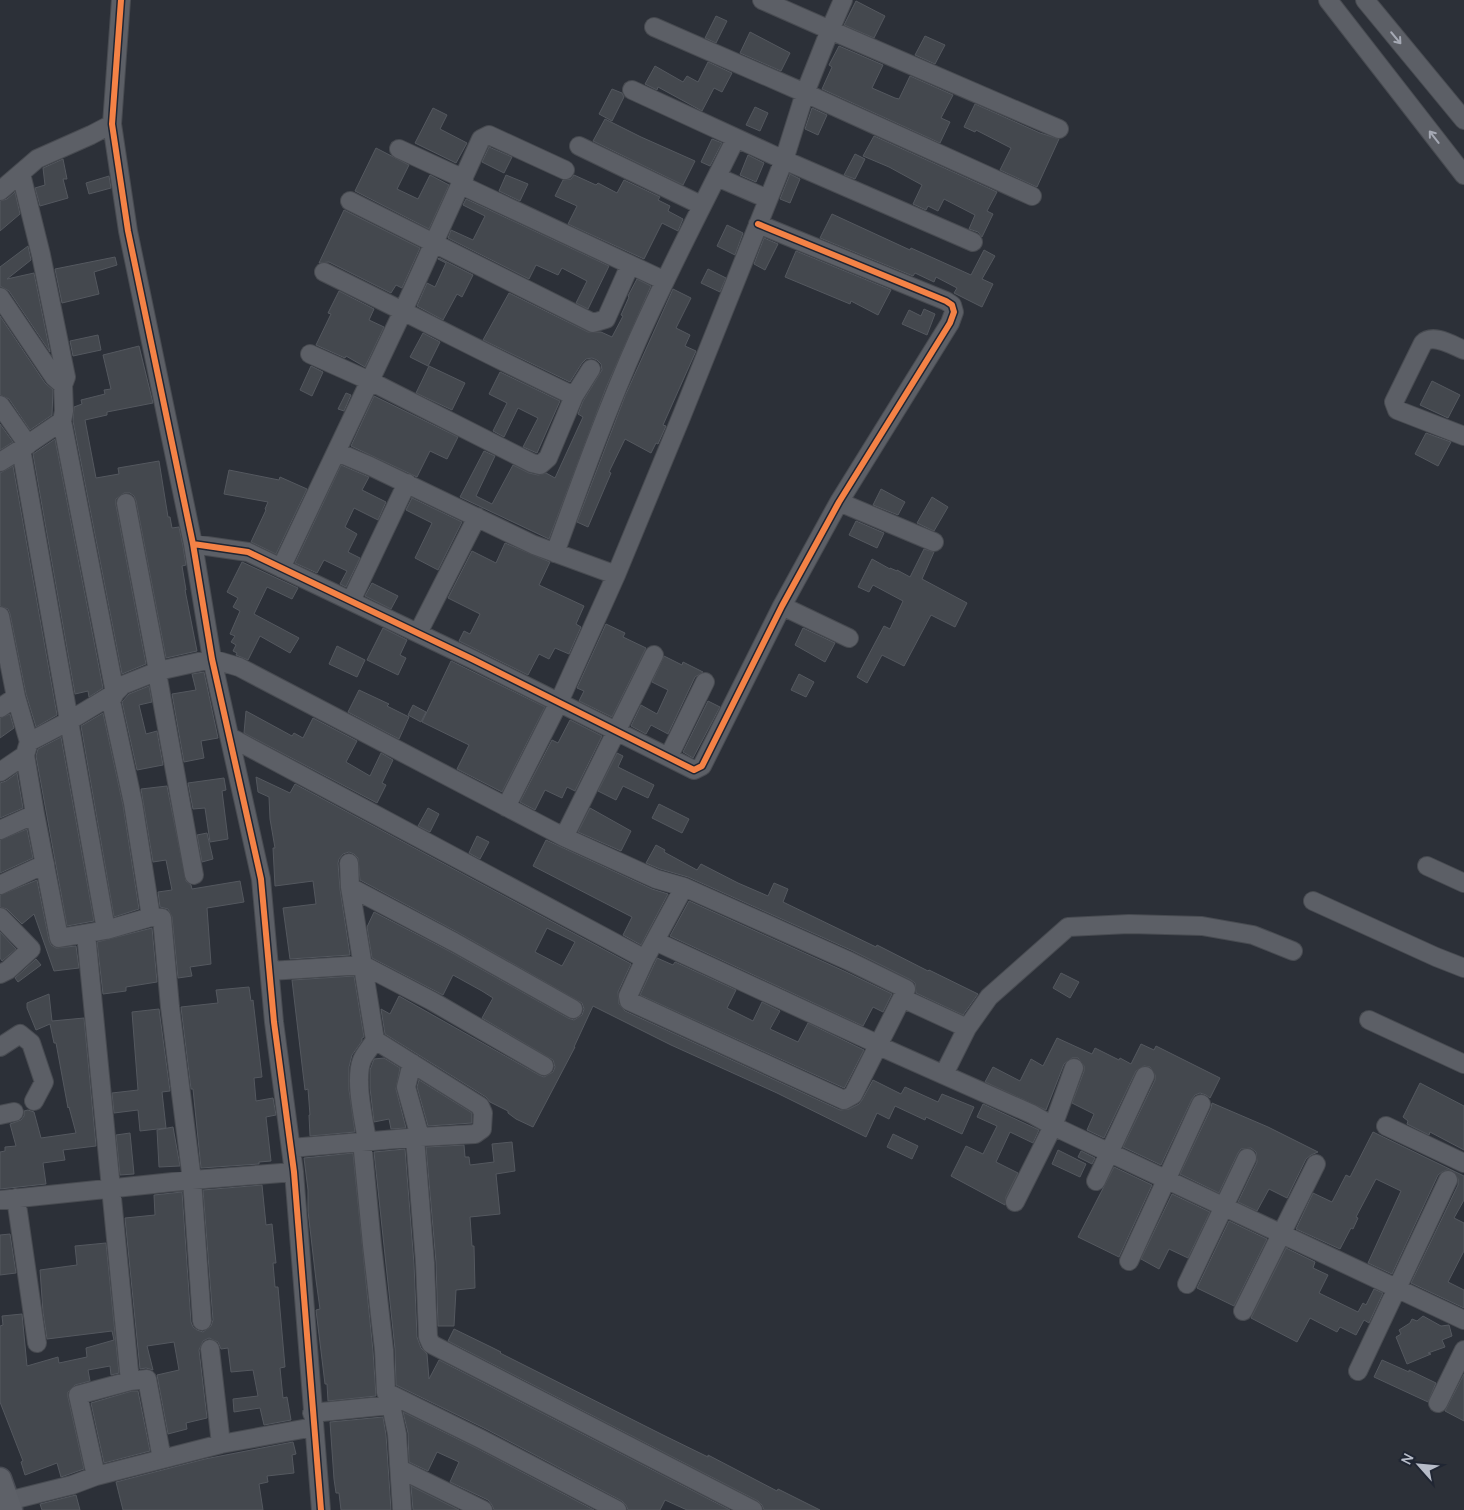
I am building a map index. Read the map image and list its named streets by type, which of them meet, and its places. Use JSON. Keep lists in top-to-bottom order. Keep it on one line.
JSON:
{"north":"top left"}
